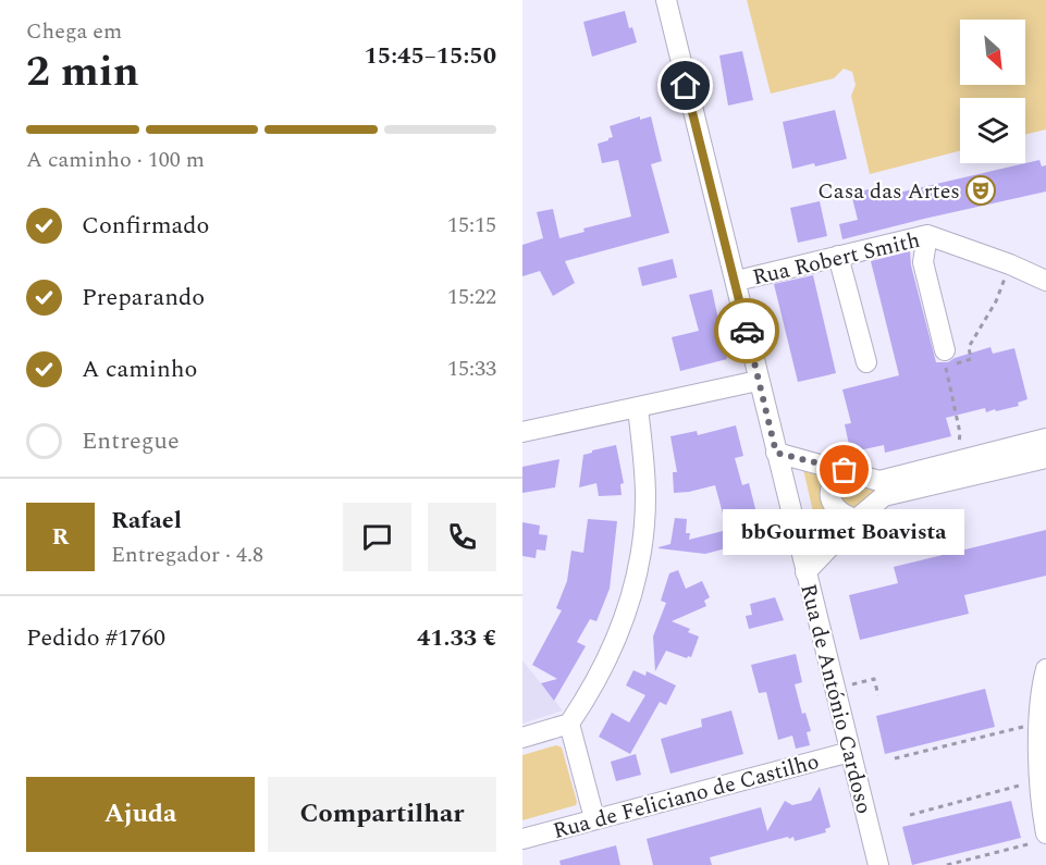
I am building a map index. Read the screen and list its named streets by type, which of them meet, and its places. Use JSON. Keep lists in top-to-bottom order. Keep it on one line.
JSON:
{"streets":{"street":["Rua Robert Smith","Rua de António Cardoso","Rua de Feliciano de Castilho"]},"crossings":[["Rua Robert Smith","Rua de António Cardoso"],["Rua de António Cardoso","Rua de Feliciano de Castilho"]],"places":{"theatre":["Casa das Artes"],"other":["bbGourmet Boavista"]},"north":"bottom right","page":{"heading":["2 min","Chega em","15:45–15:50"],"panel":["Rafael","Entregador · 4.8","Pedido #1760","41.33 €"],"bar":"A caminho · 100 m","list":[["Confirmado","15:15"],["Preparando","15:22"],["A caminho","15:33"],"Entregue"],"round":"R","bubble":"bbGourmet Boavista","buttons":["Ajuda","Compartilhar"]}}
